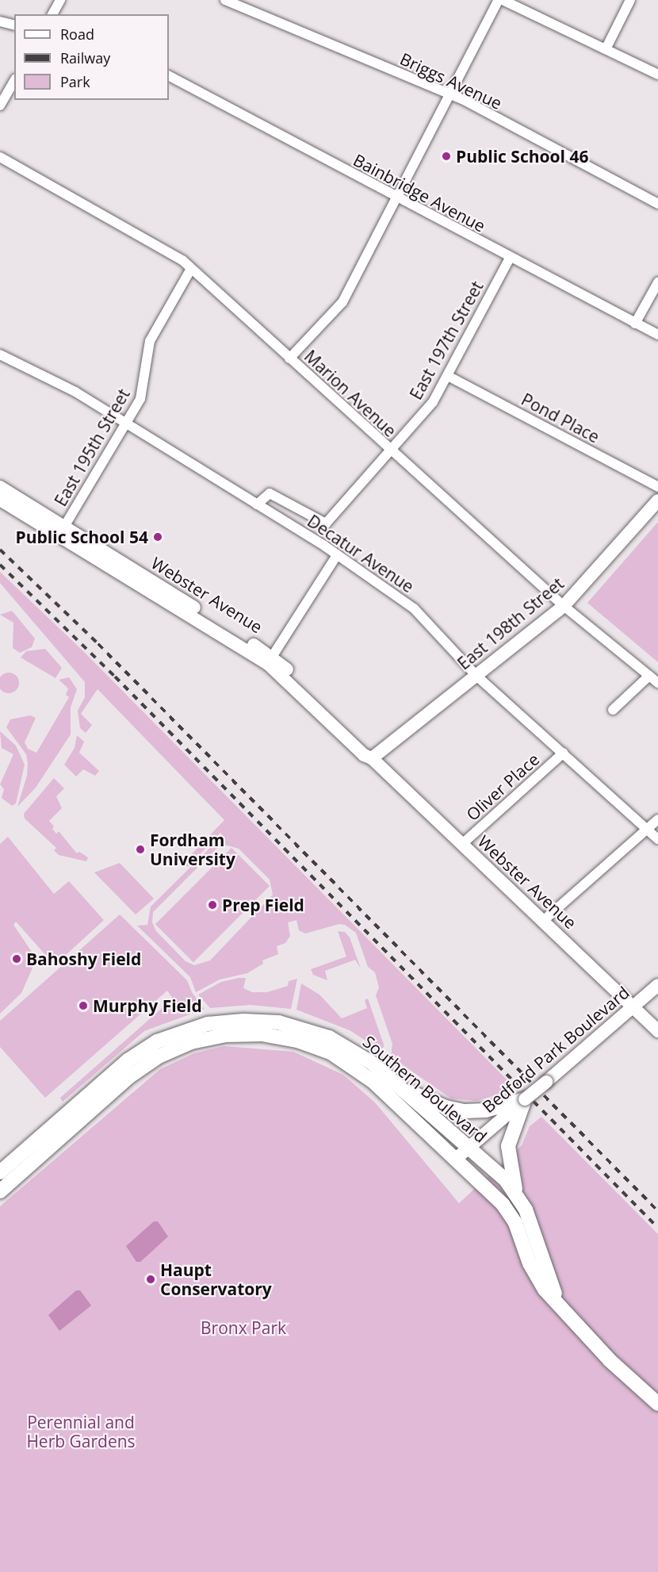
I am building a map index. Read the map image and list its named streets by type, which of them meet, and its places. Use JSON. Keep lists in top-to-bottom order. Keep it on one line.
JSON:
{"streets":{"main road":["Webster Avenue","East 198th Street","Bedford Park Boulevard","Southern Boulevard"],"street":["Briggs Avenue","Bainbridge Avenue","East 197th Street","Marion Avenue","Pond Place","East 195th Street","Decatur Avenue","Oliver Place"]},"crossings":[["Bainbridge Avenue","East 197th Street"],["East 197th Street","Marion Avenue"],["East 197th Street","Pond Place"],["East 197th Street","Decatur Avenue"],["Marion Avenue","East 195th Street"],["Marion Avenue","East 198th Street"],["East 195th Street","Decatur Avenue"],["East 195th Street","Webster Avenue"],["Decatur Avenue","East 198th Street"],["Decatur Avenue","Oliver Place"],["Webster Avenue","East 198th Street"],["Webster Avenue","Oliver Place"],["Webster Avenue","Bedford Park Boulevard"],["Bedford Park Boulevard","Southern Boulevard"]],"parks":["Bronx Park","Perennial and Herb Gardens"],"places":["Public School 46","Public School 54","Fordham University","Prep Field","Bahoshy Field","Murphy Field","Haupt Conservatory"],"legend":["Road","Railway","Park"]}
